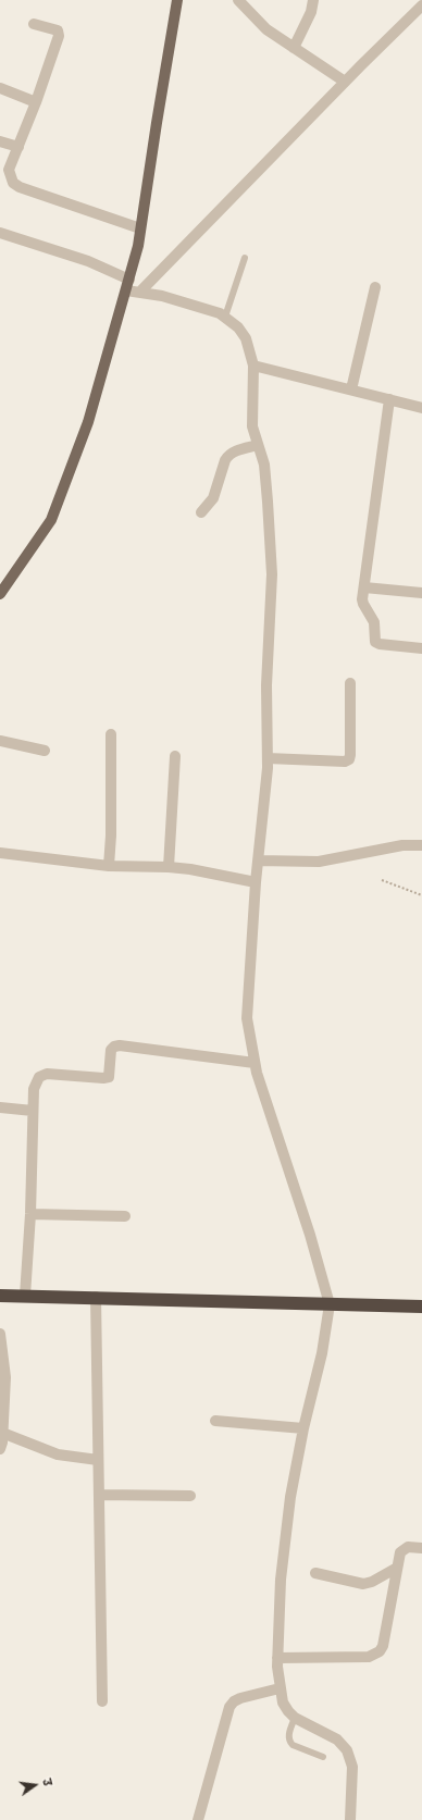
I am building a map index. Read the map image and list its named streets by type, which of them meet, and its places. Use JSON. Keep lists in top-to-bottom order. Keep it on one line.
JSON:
{"north":"right"}
